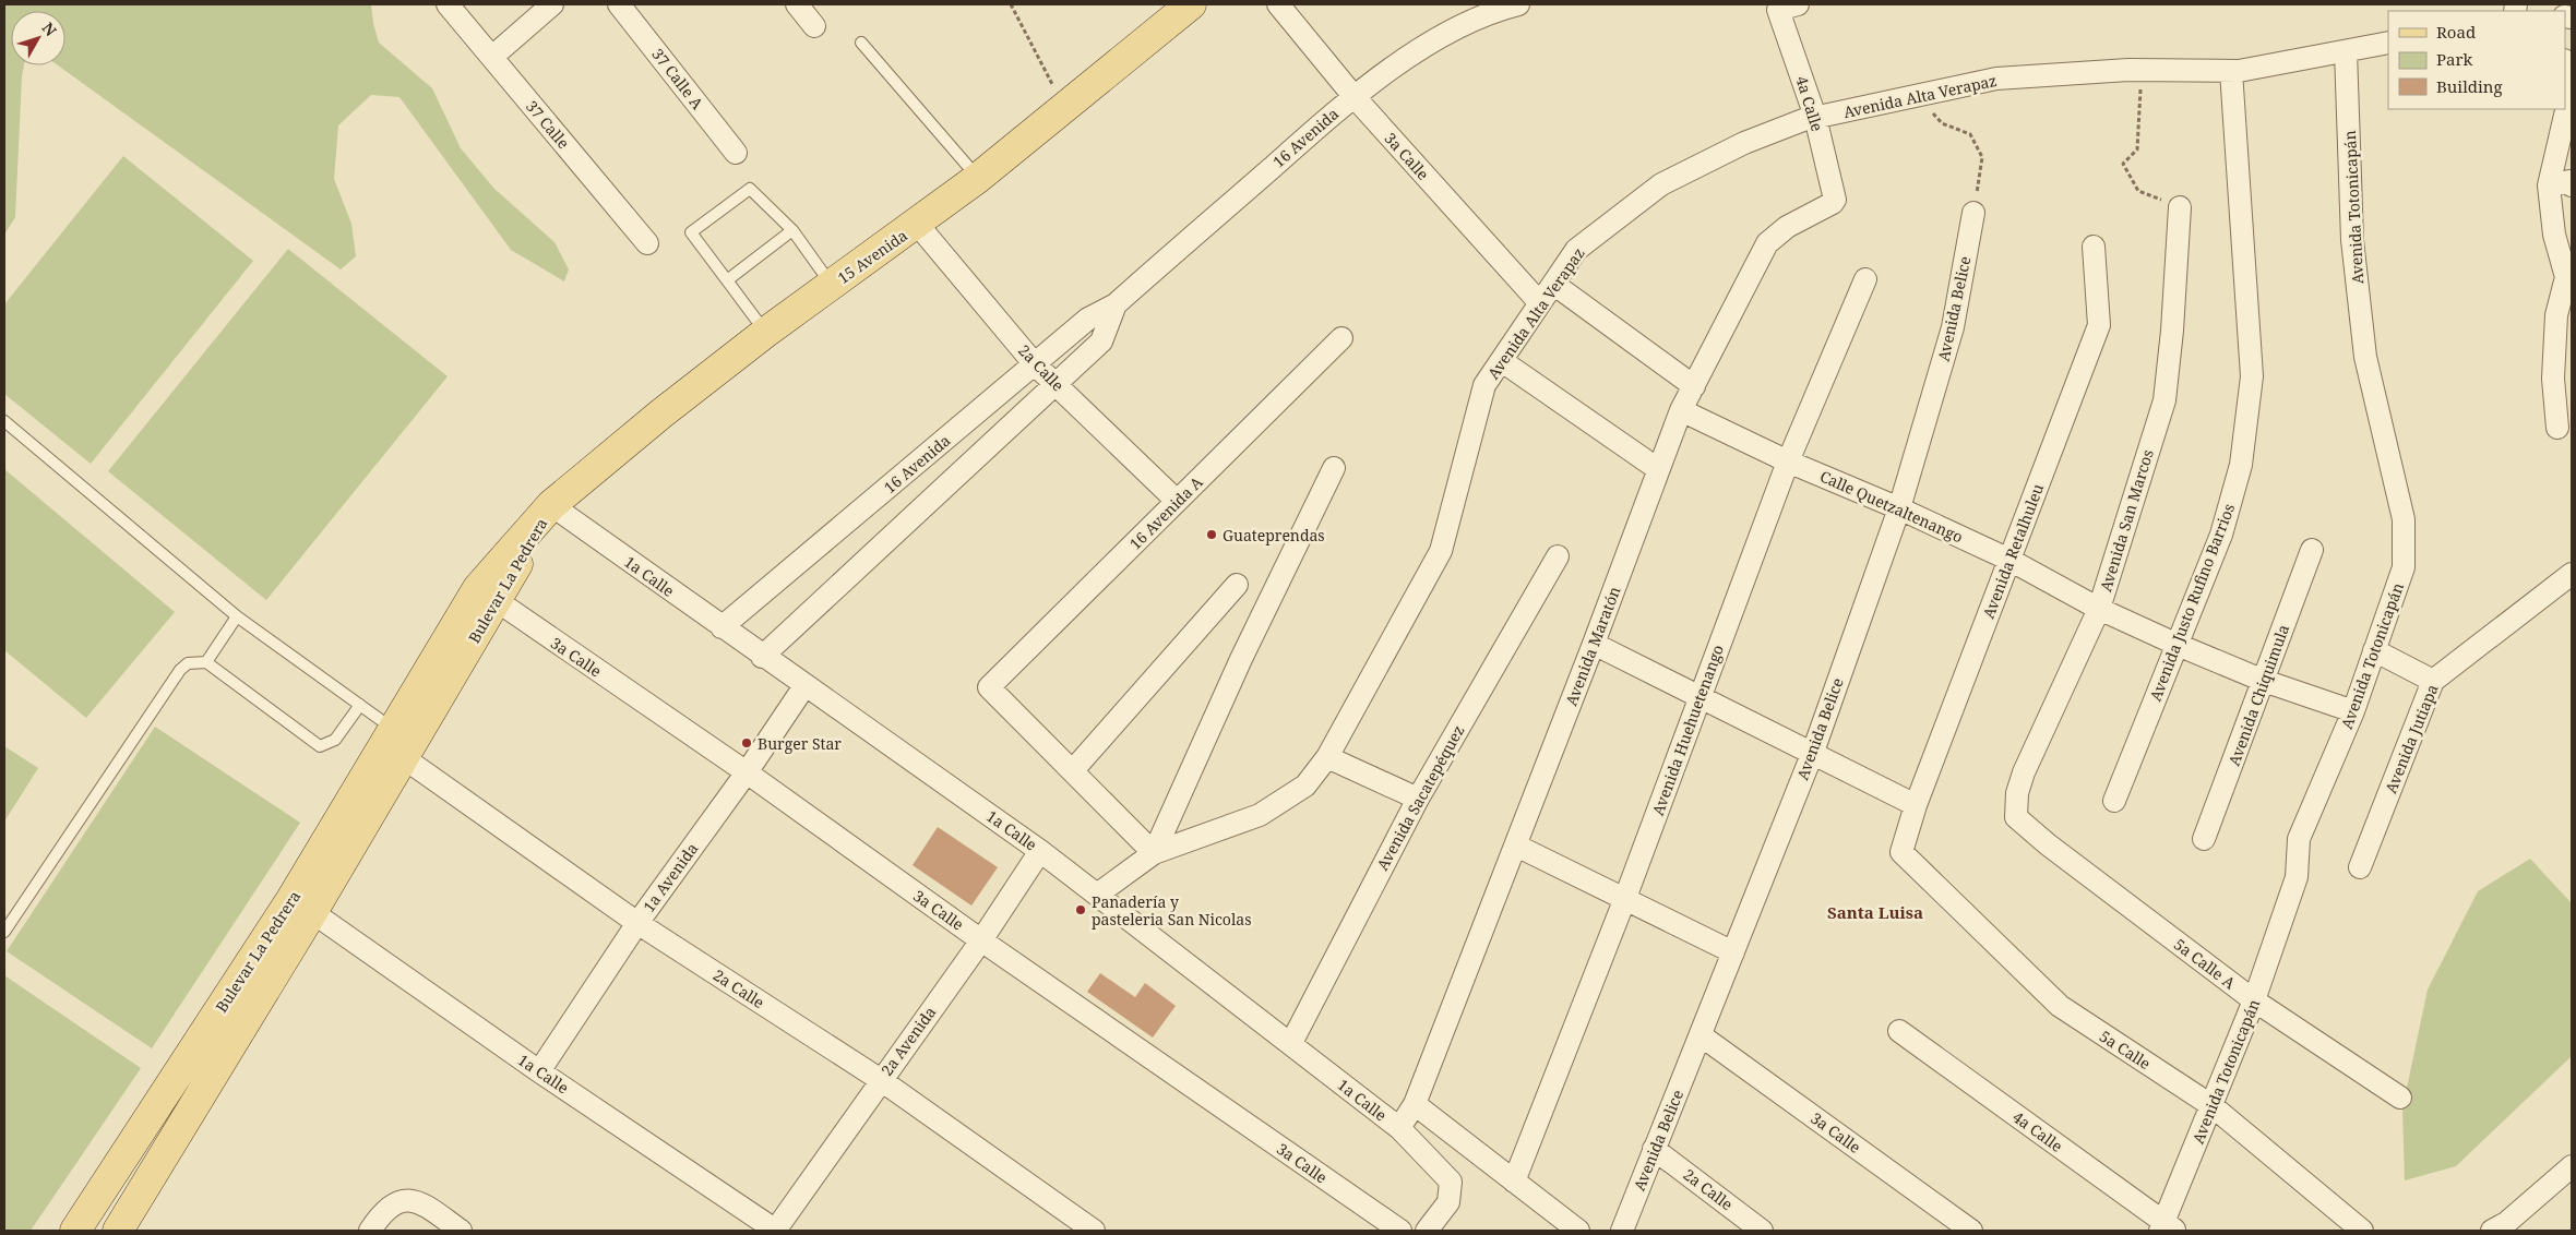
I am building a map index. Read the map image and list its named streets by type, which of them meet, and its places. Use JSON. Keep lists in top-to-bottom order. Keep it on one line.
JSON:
{"streets":{"main road":["15 Avenida","Bulevar La Pedrera"],"street":["37 Calle A","Avenida Alta Verapaz","4a Calle","37 Calle","16 Avenida","3a Calle","Avenida Totonicapán","Avenida Belice","2a Calle","Calle Quetzaltenango","16 Avenida A","Avenida San Marcos","Avenida Retalhuleu","1a Calle","Avenida Justo Rufino Barrios","Avenida Maratón","Avenida Chiquimula","Avenida Huehuetenango","Avenida Jutiapa","Avenida Sacatepéquez","1a Avenida","5a Calle A","2a Avenida","5a Calle"]},"crossings":[["Avenida Alta Verapaz","4a Calle"],["Avenida Alta Verapaz","3a Calle"],["Avenida Alta Verapaz","Avenida Totonicapán"],["Avenida Alta Verapaz","1a Calle"],["Avenida Alta Verapaz","Avenida Justo Rufino Barrios"],["4a Calle","Avenida Totonicapán"],["4a Calle","Avenida Maratón"],["16 Avenida","3a Calle"],["16 Avenida","2a Calle"],["16 Avenida","1a Calle"],["3a Calle","Avenida Belice"],["3a Calle","Bulevar La Pedrera"],["3a Calle","1a Avenida"],["3a Calle","2a Avenida"],["Avenida Totonicapán","Calle Quetzaltenango"],["Avenida Totonicapán","5a Calle A"],["Avenida Totonicapán","5a Calle"],["15 Avenida","2a Calle"],["15 Avenida","1a Calle"],["15 Avenida","Bulevar La Pedrera"],["Avenida Belice","2a Calle"],["Avenida Belice","Calle Quetzaltenango"],["2a Calle","16 Avenida A"],["2a Calle","Bulevar La Pedrera"],["2a Calle","1a Avenida"],["2a Calle","2a Avenida"],["Calle Quetzaltenango","Avenida San Marcos"],["Calle Quetzaltenango","Avenida Retalhuleu"],["Calle Quetzaltenango","Avenida Justo Rufino Barrios"],["Calle Quetzaltenango","Avenida Maratón"],["Calle Quetzaltenango","Avenida Chiquimula"],["Calle Quetzaltenango","Avenida Huehuetenango"],["Avenida San Marcos","5a Calle A"],["Avenida Retalhuleu","5a Calle"],["1a Calle","Bulevar La Pedrera"],["1a Calle","Avenida Maratón"],["1a Calle","Avenida Sacatepéquez"],["1a Calle","1a Avenida"],["1a Calle","2a Avenida"]],"districts":["Santa Luisa"],"places":["Guateprendas","Burger Star","Panadería y pasteleria San Nicolas"],"legend":["Road","Park","Building"],"north":"top right"}
